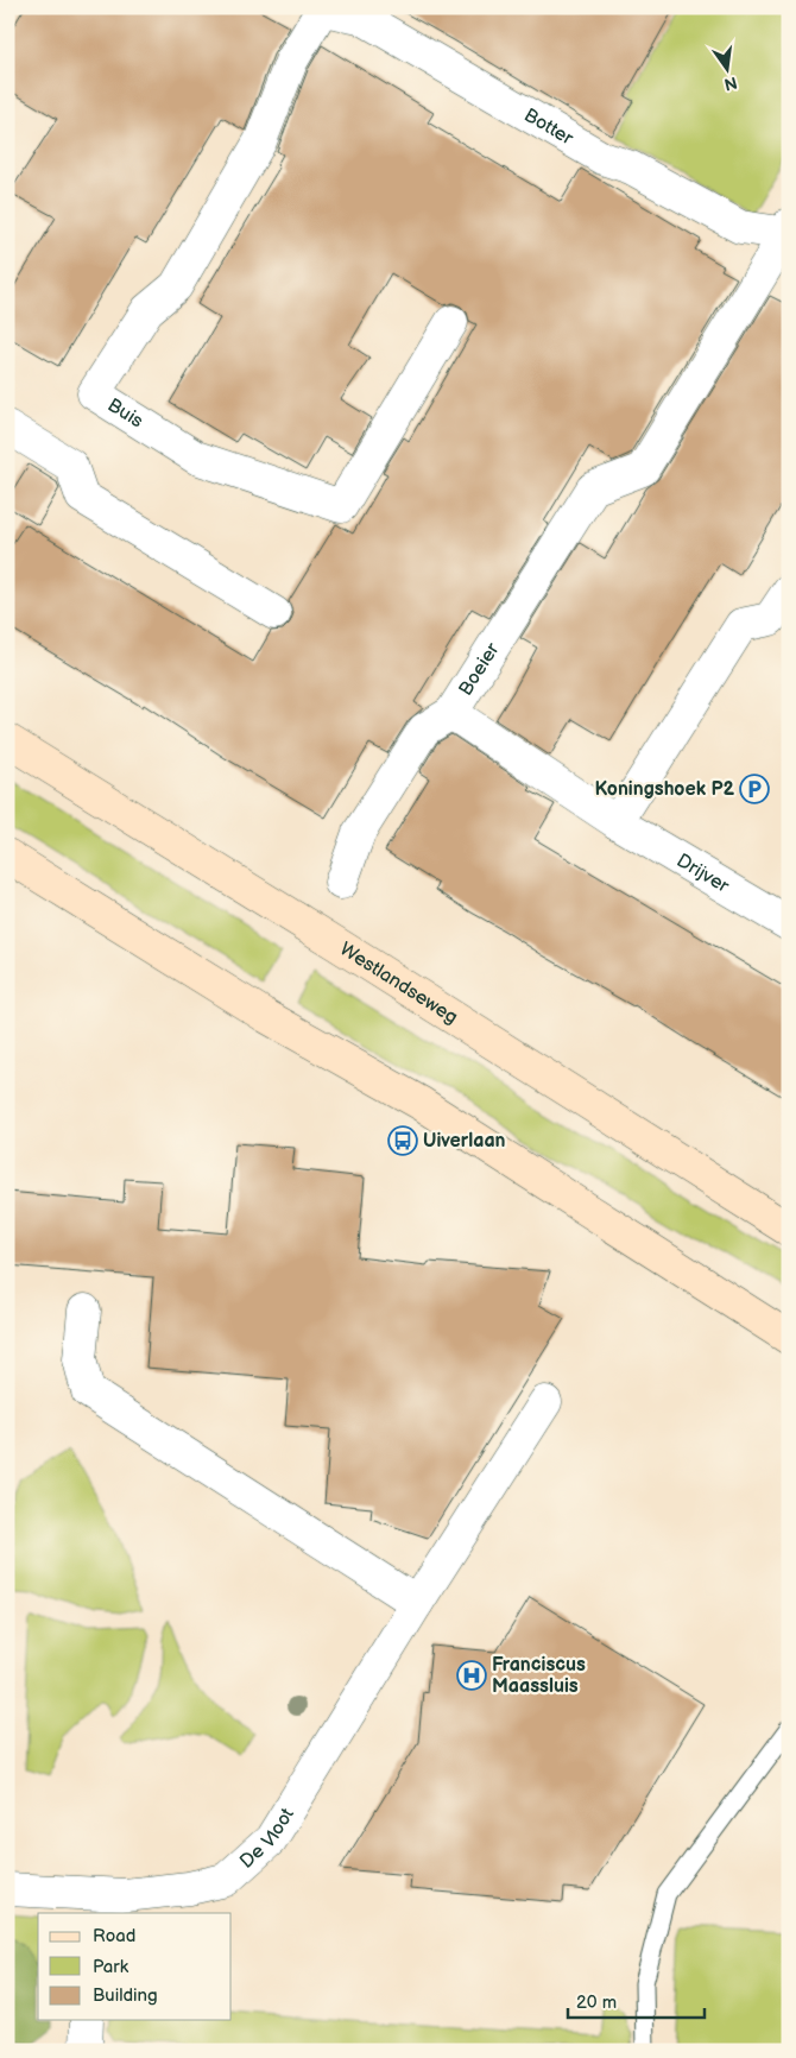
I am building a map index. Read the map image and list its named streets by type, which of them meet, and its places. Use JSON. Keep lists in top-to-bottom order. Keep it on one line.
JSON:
{"streets":{"main road":["Westlandseweg"],"street":["Botter","Buis","Boeier","Drijver","De Vloot"]},"crossings":[["Botter","Buis"],["Botter","Boeier"],["Boeier","Drijver"]],"places":{"parking":["Koningshoek P2"],"bus stop":["Uiverlaan"],"hospital":["Franciscus Maassluis"]},"legend":["Road","Park","Building"],"scale_bar":"20 m","north":"bottom"}
